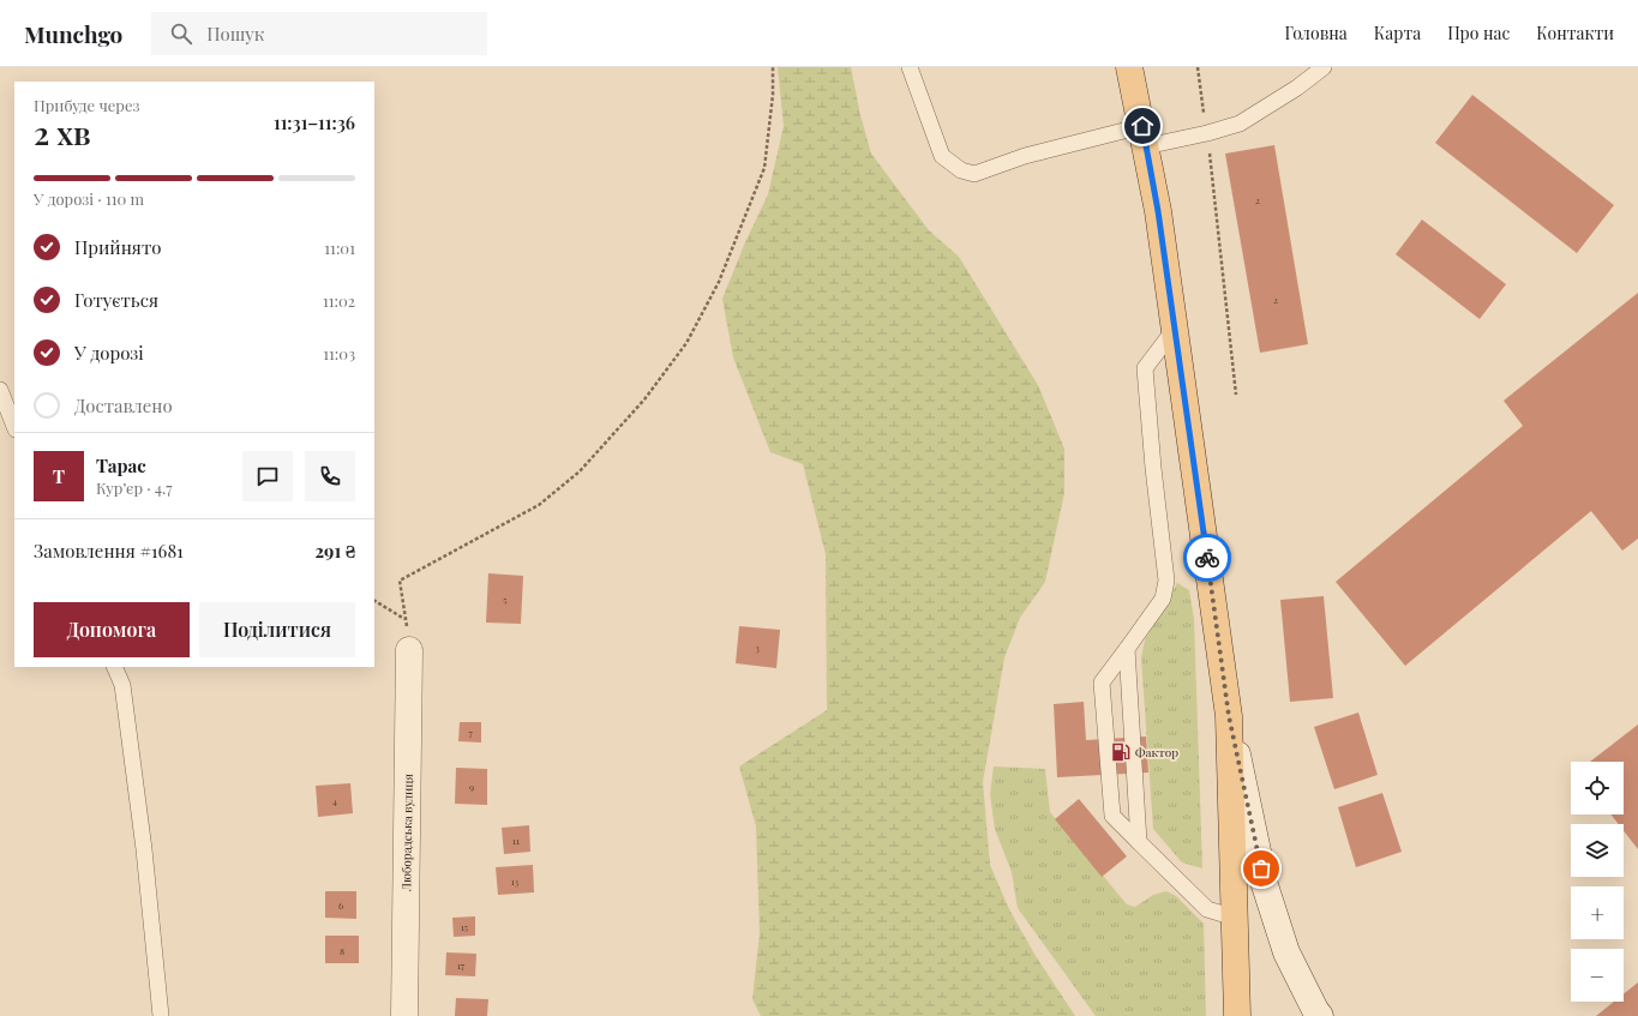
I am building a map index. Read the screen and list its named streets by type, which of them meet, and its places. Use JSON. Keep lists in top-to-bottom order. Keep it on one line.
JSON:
{"streets":{"street":["Люборадська вулиця"]},"places":{"fuel station":["Фактор"]},"house_numbers":["2","2","5","3","7","9","4","11","13","6","15","8","17"],"page":{"header":"Munchgo","search":"Пошук","nav":["Головна","Карта","Про нас","Контакти"],"heading":["2 хв","Прибуде через","11:31–11:36"],"panel":["Тарас","Кур’єр · 4.7","Замовлення #1681","291 ₴"],"bar":"У дорозі · 110 m","list":[["Прийнято","11:01"],["Готується","11:02"],["У дорозі","11:03"],"Доставлено"],"round":"Т","buttons":["Допомога","Поділитися"],"map_buttons":["+","−"]}}
